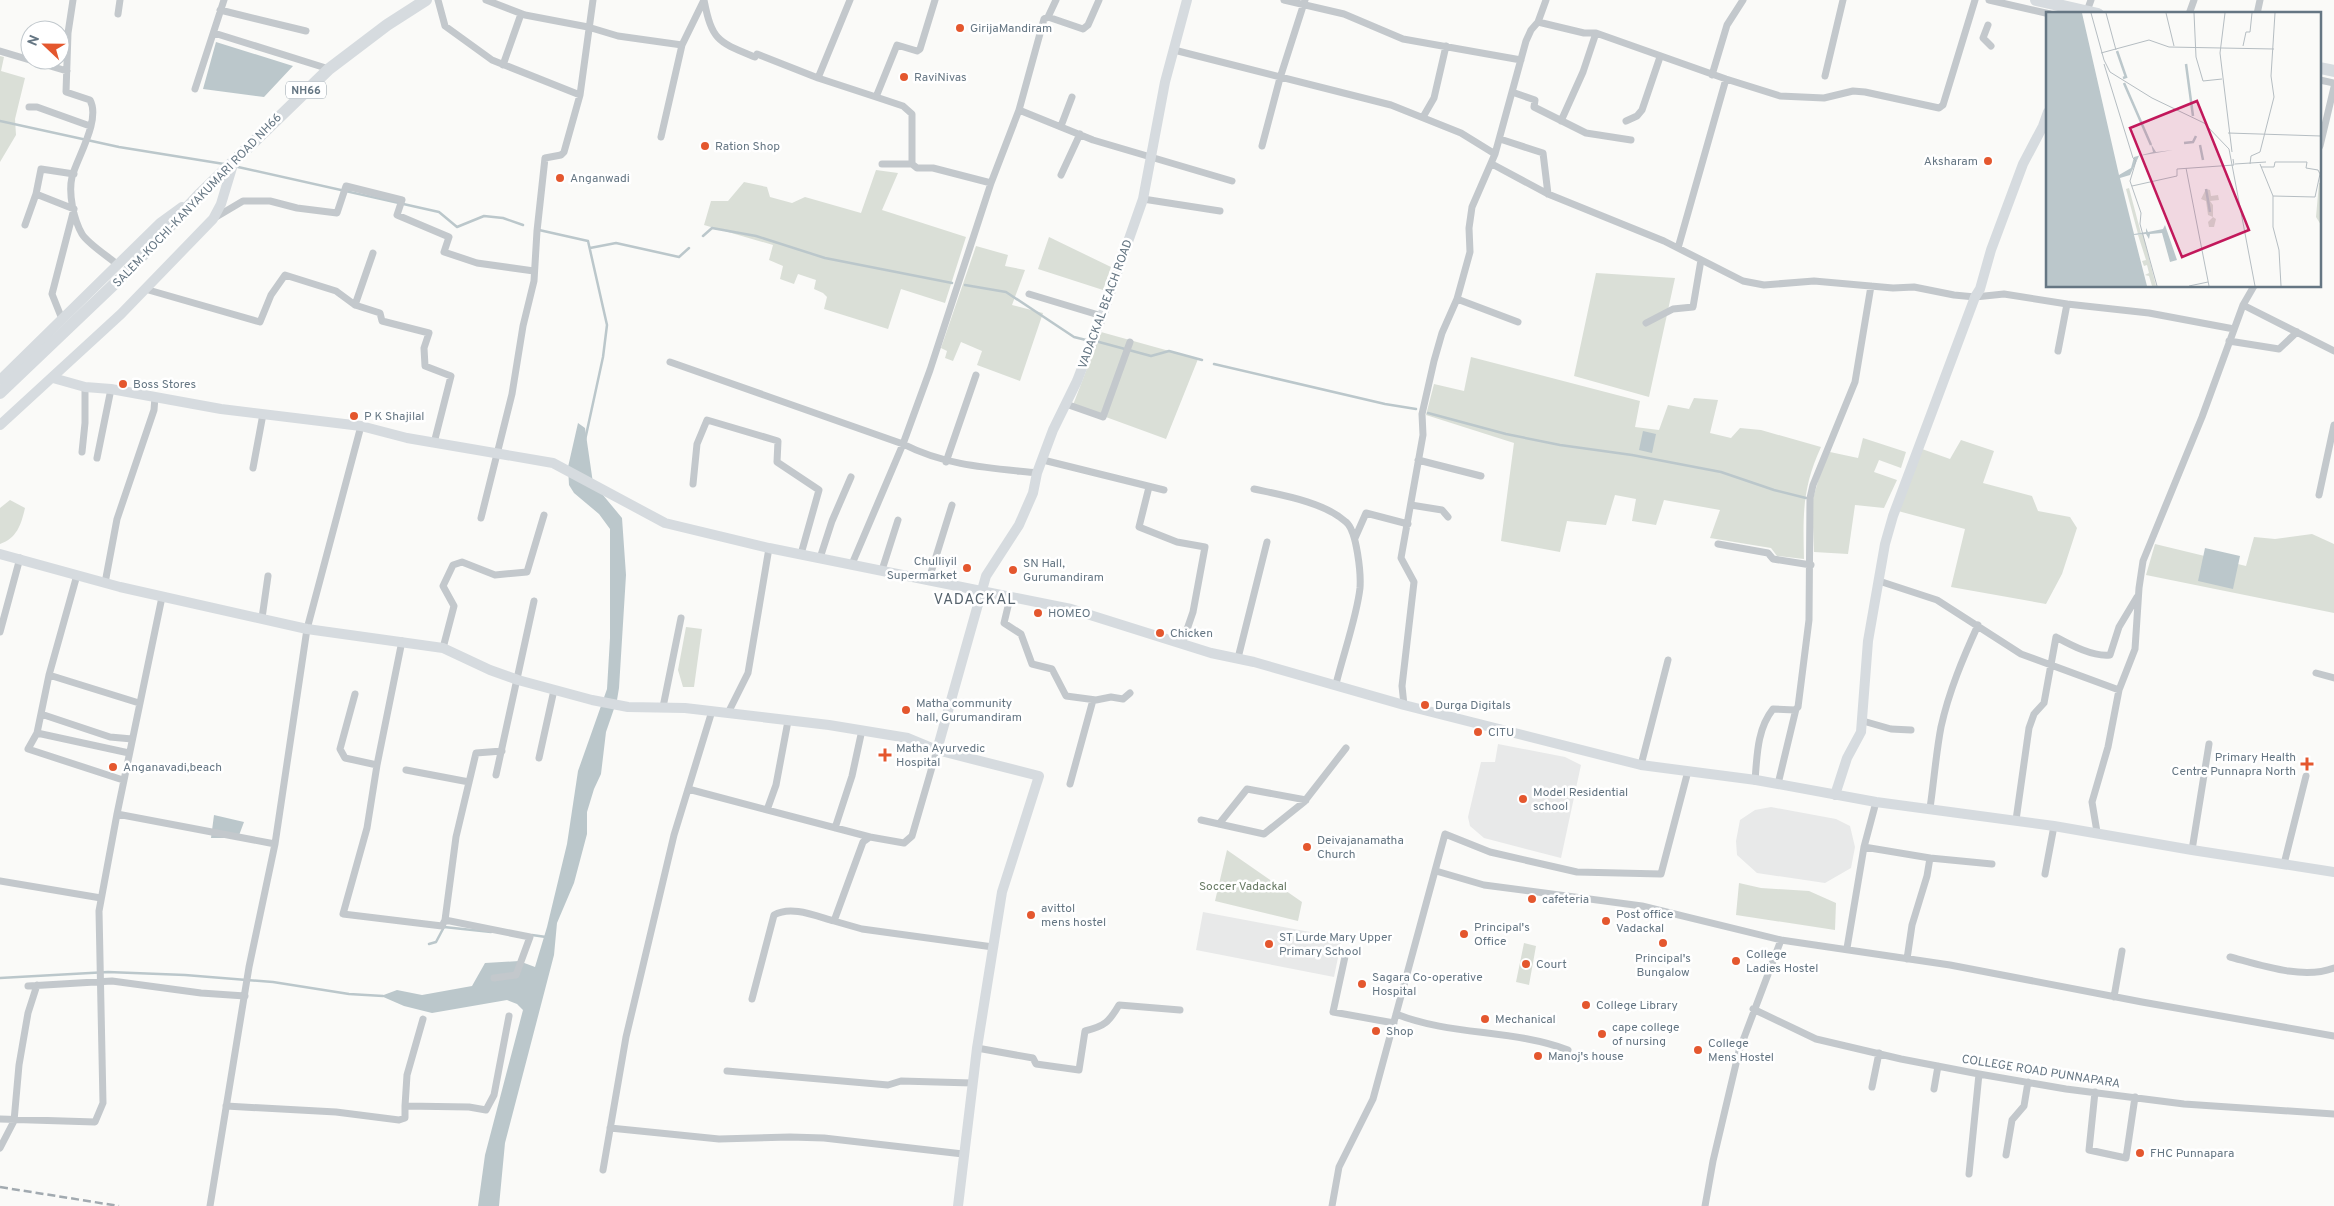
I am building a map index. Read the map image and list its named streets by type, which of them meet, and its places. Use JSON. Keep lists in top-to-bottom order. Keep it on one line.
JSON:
{"streets":{"highway":["NH66","SALEM-KOCHI-KANYAKUMARI ROAD NH66"],"street":["VADACKAL BEACH ROAD","COLLEGE ROAD PUNNAPARA"]},"districts":["VADACKAL"],"parks":["Soccer Vadackal"],"places":{"other":["GirijaMandiram","RaviNivas","Ration Shop","Aksharam","Anganwadi","Boss Stores","P K Shajilal","Chulliyil Supermarket","SN Hall, Gurumandiram","HOMEO","Chicken","Durga Digitals","Matha community hall, Gurumandiram","CITU","Anganavadi,beach","Model Residential school","Deivajanamatha Church","cafeteria","avittol mens hostel","Post office Vadackal","Principal's Office","Principal's Bungalow","ST Lurde Mary Upper Primary School","College Ladies Hostel","Court","Sagara Co-operative Hospital","College Library","Mechanical","Shop","cape college of nursing","College Mens Hostel","Manoj's house","FHC Punnapara"],"health":["Matha Ayurvedic Hospital","Primary Health Centre Punnapra North"]},"north":"left"}
